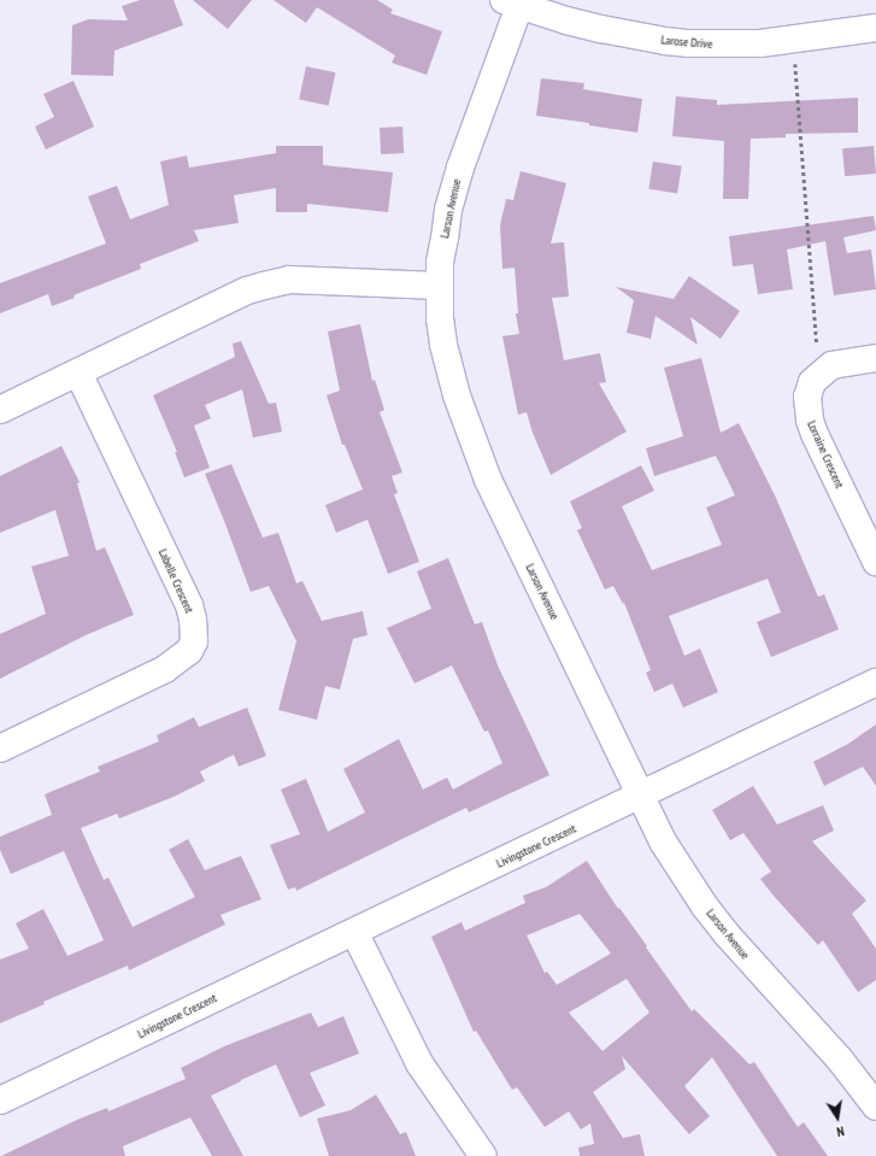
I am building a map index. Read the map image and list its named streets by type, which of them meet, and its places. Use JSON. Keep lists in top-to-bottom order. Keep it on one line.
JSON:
{"streets":{"street":["Larose Drive","Larson Avenue","Lorraine Crescent","Labelle Crescent","Livingstone Crescent"]},"crossings":[["Larose Drive","Larson Avenue"],["Larson Avenue","Livingstone Crescent"]],"north":"bottom"}
